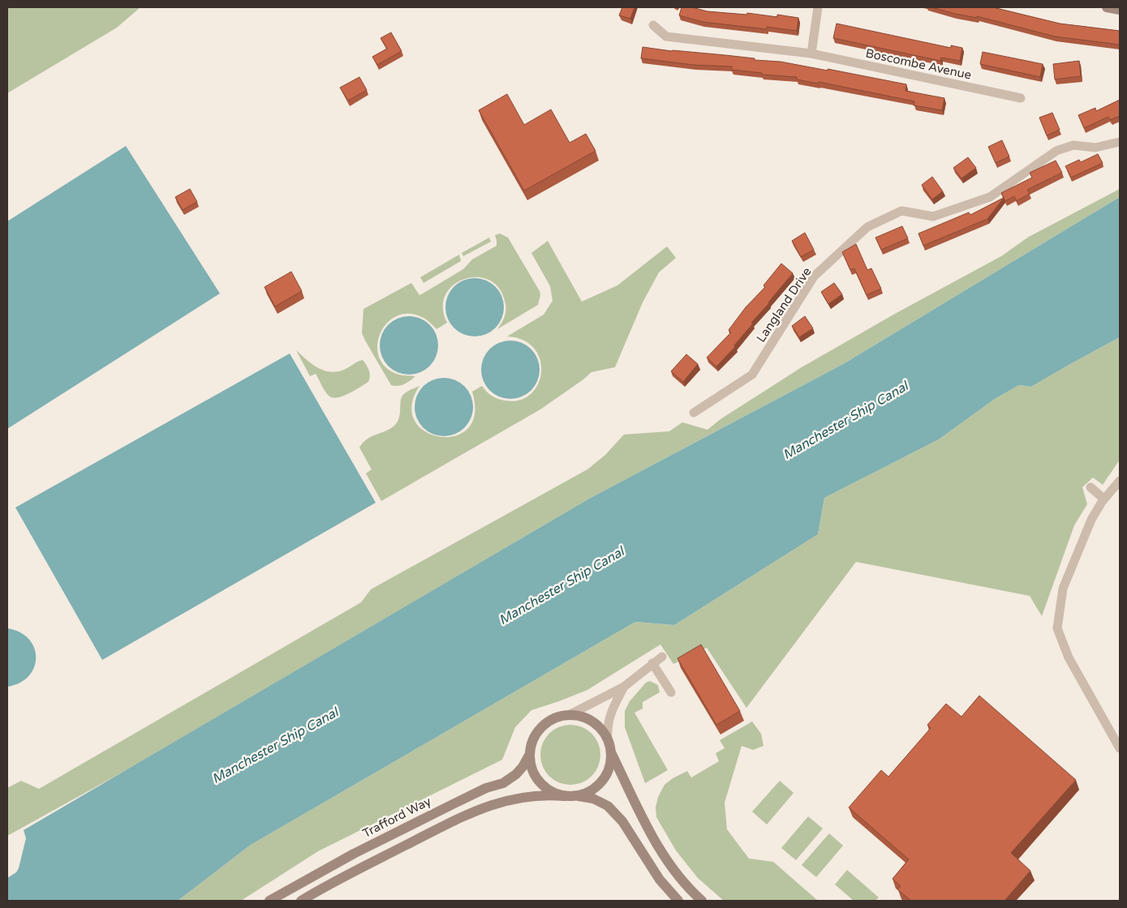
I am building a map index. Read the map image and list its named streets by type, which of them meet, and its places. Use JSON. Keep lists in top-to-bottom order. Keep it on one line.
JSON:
{"streets":{"street":["Boscombe Avenue","Langland Drive","Trafford Way"]},"water":["Manchester Ship Canal"]}
